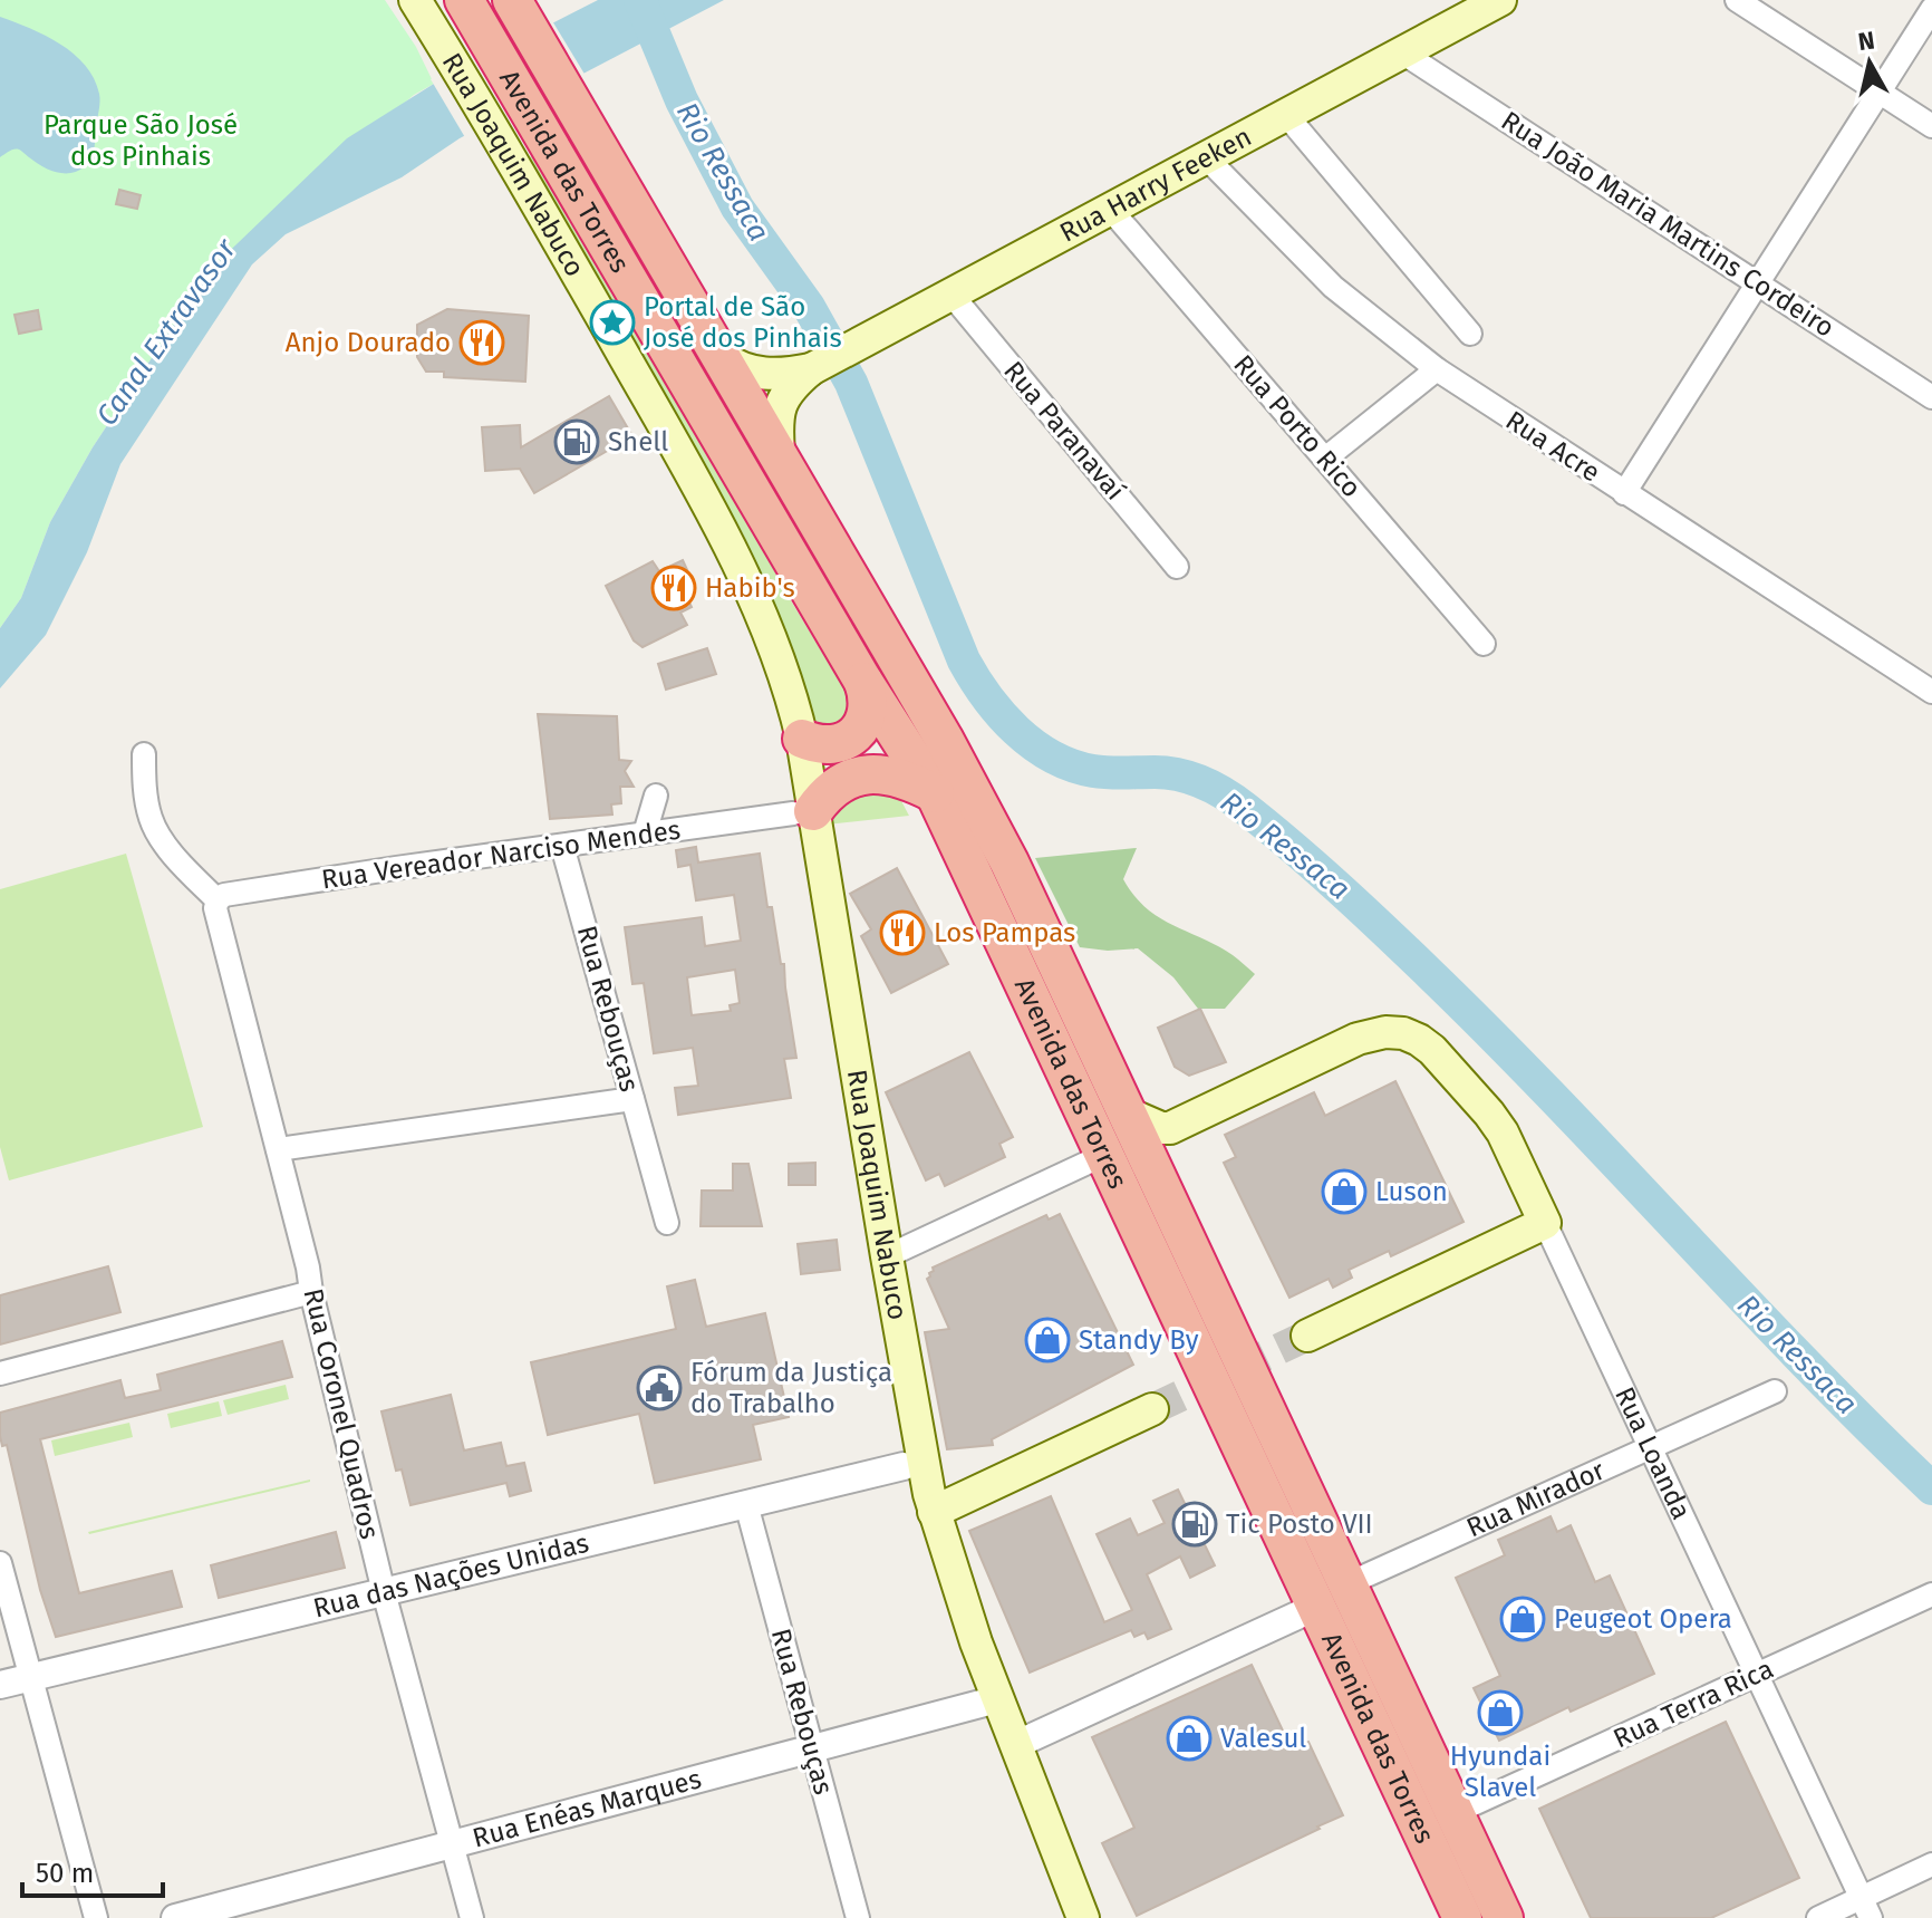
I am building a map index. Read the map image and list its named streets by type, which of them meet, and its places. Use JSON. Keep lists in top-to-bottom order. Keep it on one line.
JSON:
{"streets":{"highway":["Avenida das Torres"],"main road":["Rua Joaquim Nabuco","Rua Harry Feeken","Rua Loanda"],"street":["Rua João Maria Martins Cordeiro","Rua Porto Rico","Rua Paranavaí","Rua Acre","Rua Vereador Narciso Mendes","Rua Rebouças","Rua Coronel Quadros","Rua Mirador","Rua das Nações Unidas","Rua Terra Rica","Rua Enéas Marques"]},"crossings":[["Rua Joaquim Nabuco","Rua Vereador Narciso Mendes"],["Rua Joaquim Nabuco","Rua Mirador"],["Rua Joaquim Nabuco","Rua das Nações Unidas"],["Rua Joaquim Nabuco","Rua Enéas Marques"],["Avenida das Torres","Rua Harry Feeken"],["Avenida das Torres","Rua Loanda"],["Avenida das Torres","Rua Mirador"],["Avenida das Torres","Rua Terra Rica"],["Rua Harry Feeken","Rua João Maria Martins Cordeiro"],["Rua Harry Feeken","Rua Porto Rico"],["Rua Harry Feeken","Rua Paranavaí"],["Rua Harry Feeken","Rua Acre"],["Rua Vereador Narciso Mendes","Rua Rebouças"],["Rua Vereador Narciso Mendes","Rua Coronel Quadros"],["Rua Rebouças","Rua das Nações Unidas"],["Rua Rebouças","Rua Enéas Marques"],["Rua Coronel Quadros","Rua das Nações Unidas"],["Rua Coronel Quadros","Rua Enéas Marques"],["Rua Loanda","Rua Mirador"],["Rua Loanda","Rua Terra Rica"]],"water":["Rio Ressaca","Canal Extravasor"],"parks":["Parque São José dos Pinhais"],"places":{"place":["Portal de São José dos Pinhais"],"restaurant":["Anjo Dourado","Habib's","Los Pampas"],"fuel station":["Shell","Tic Posto VII"],"shop":["Luson","Standy By","Peugeot Opera","Hyundai Slavel","Valesul"],"public building":["Fórum da Justiça do Trabalho"]},"scale_bar":"50 m","north":"top"}
